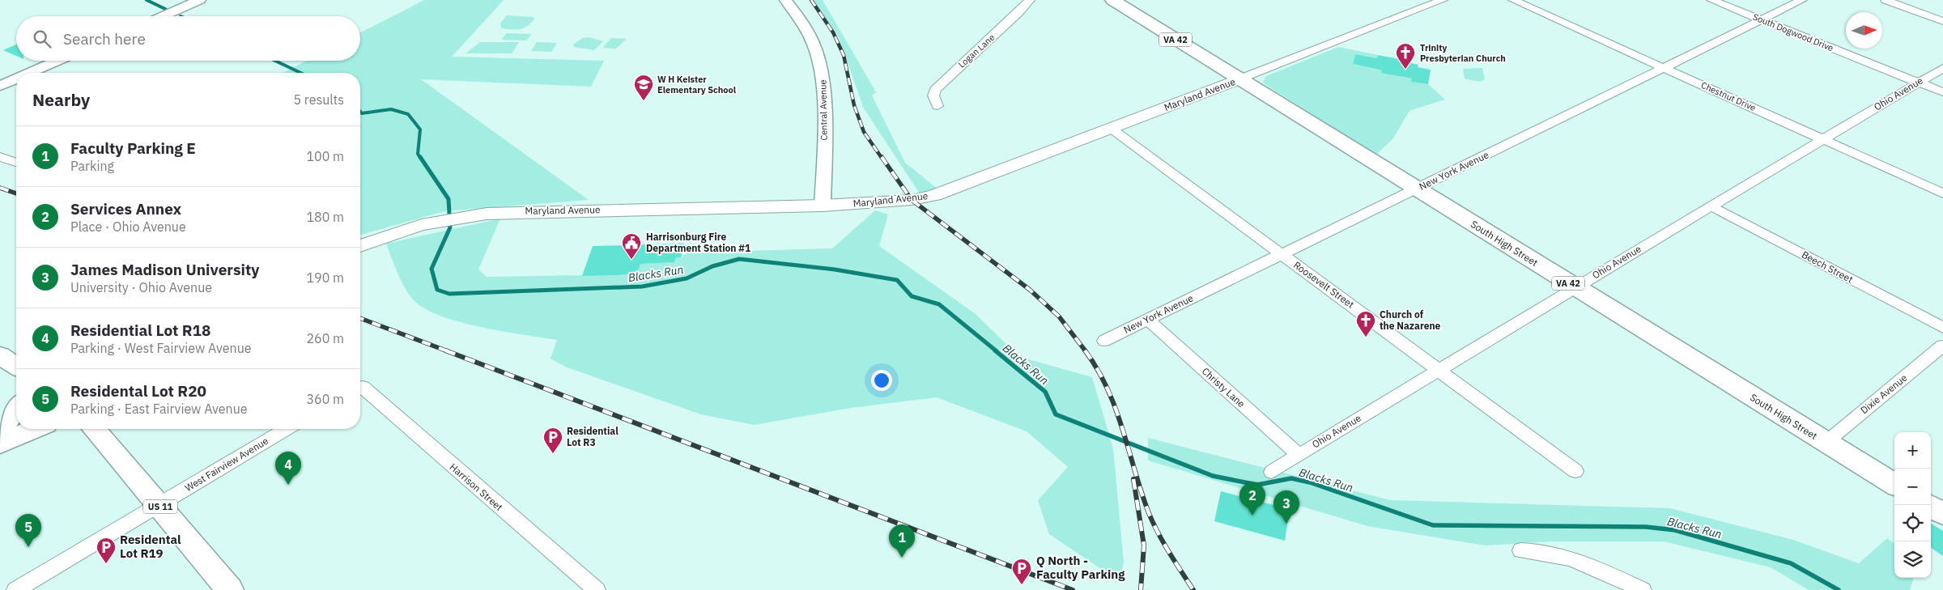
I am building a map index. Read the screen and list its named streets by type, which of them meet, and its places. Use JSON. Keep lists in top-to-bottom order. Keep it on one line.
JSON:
{"streets":{"main road":["VA 42","Maryland Avenue","South High Street","US 11"],"street":["South Dogwood Drive","Logan Lane","Ohio Avenue","Chestnut Drive","Central Avenue","New York Avenue","Beech Street","Roosevelt Street","Christy Lane","Dixie Avenue","West Fairview Avenue","Harrison Street"]},"crossings":[["South Dogwood Drive","Ohio Avenue"],["South Dogwood Drive","New York Avenue"],["Ohio Avenue","Chestnut Drive"],["Ohio Avenue","South High Street"],["Ohio Avenue","Beech Street"],["Ohio Avenue","Roosevelt Street"],["Ohio Avenue","Christy Lane"],["Maryland Avenue","Central Avenue"],["Maryland Avenue","South High Street"],["Maryland Avenue","Roosevelt Street"],["Chestnut Drive","New York Avenue"],["New York Avenue","South High Street"],["New York Avenue","Roosevelt Street"],["New York Avenue","Christy Lane"],["South High Street","Dixie Avenue"],["West Fairview Avenue","US 11"]],"water":["Blacks Run"],"places":{"church":["Trinity Presbyterian Church","Church of the Nazarene"],"school or university":["W H Keister Elementary School"],"public building":["Harrisonburg Fire Department Station #1"],"parking":["Residential Lot R3","Residental Lot R19","Q North - Faculty Parking"]},"north":"right","page":{"search":"Search here","heading":["Nearby","5 results"],"list":[{"mark":"1","name":"Faculty Parking E","note":"Parking","value":"100 m"},{"mark":"2","name":"Services Annex","note":"Place · Ohio Avenue","value":"180 m"},{"mark":"3","name":"James Madison University","note":"University · Ohio Avenue","value":"190 m"},{"mark":"4","name":"Residential Lot R18","note":"Parking · West Fairview Avenue","value":"260 m"},{"mark":"5","name":"Residental Lot R20","note":"Parking · East Fairview Avenue","value":"360 m"}],"map_buttons":["+","−"],"pins":["4","2","3","5","1"]}}
